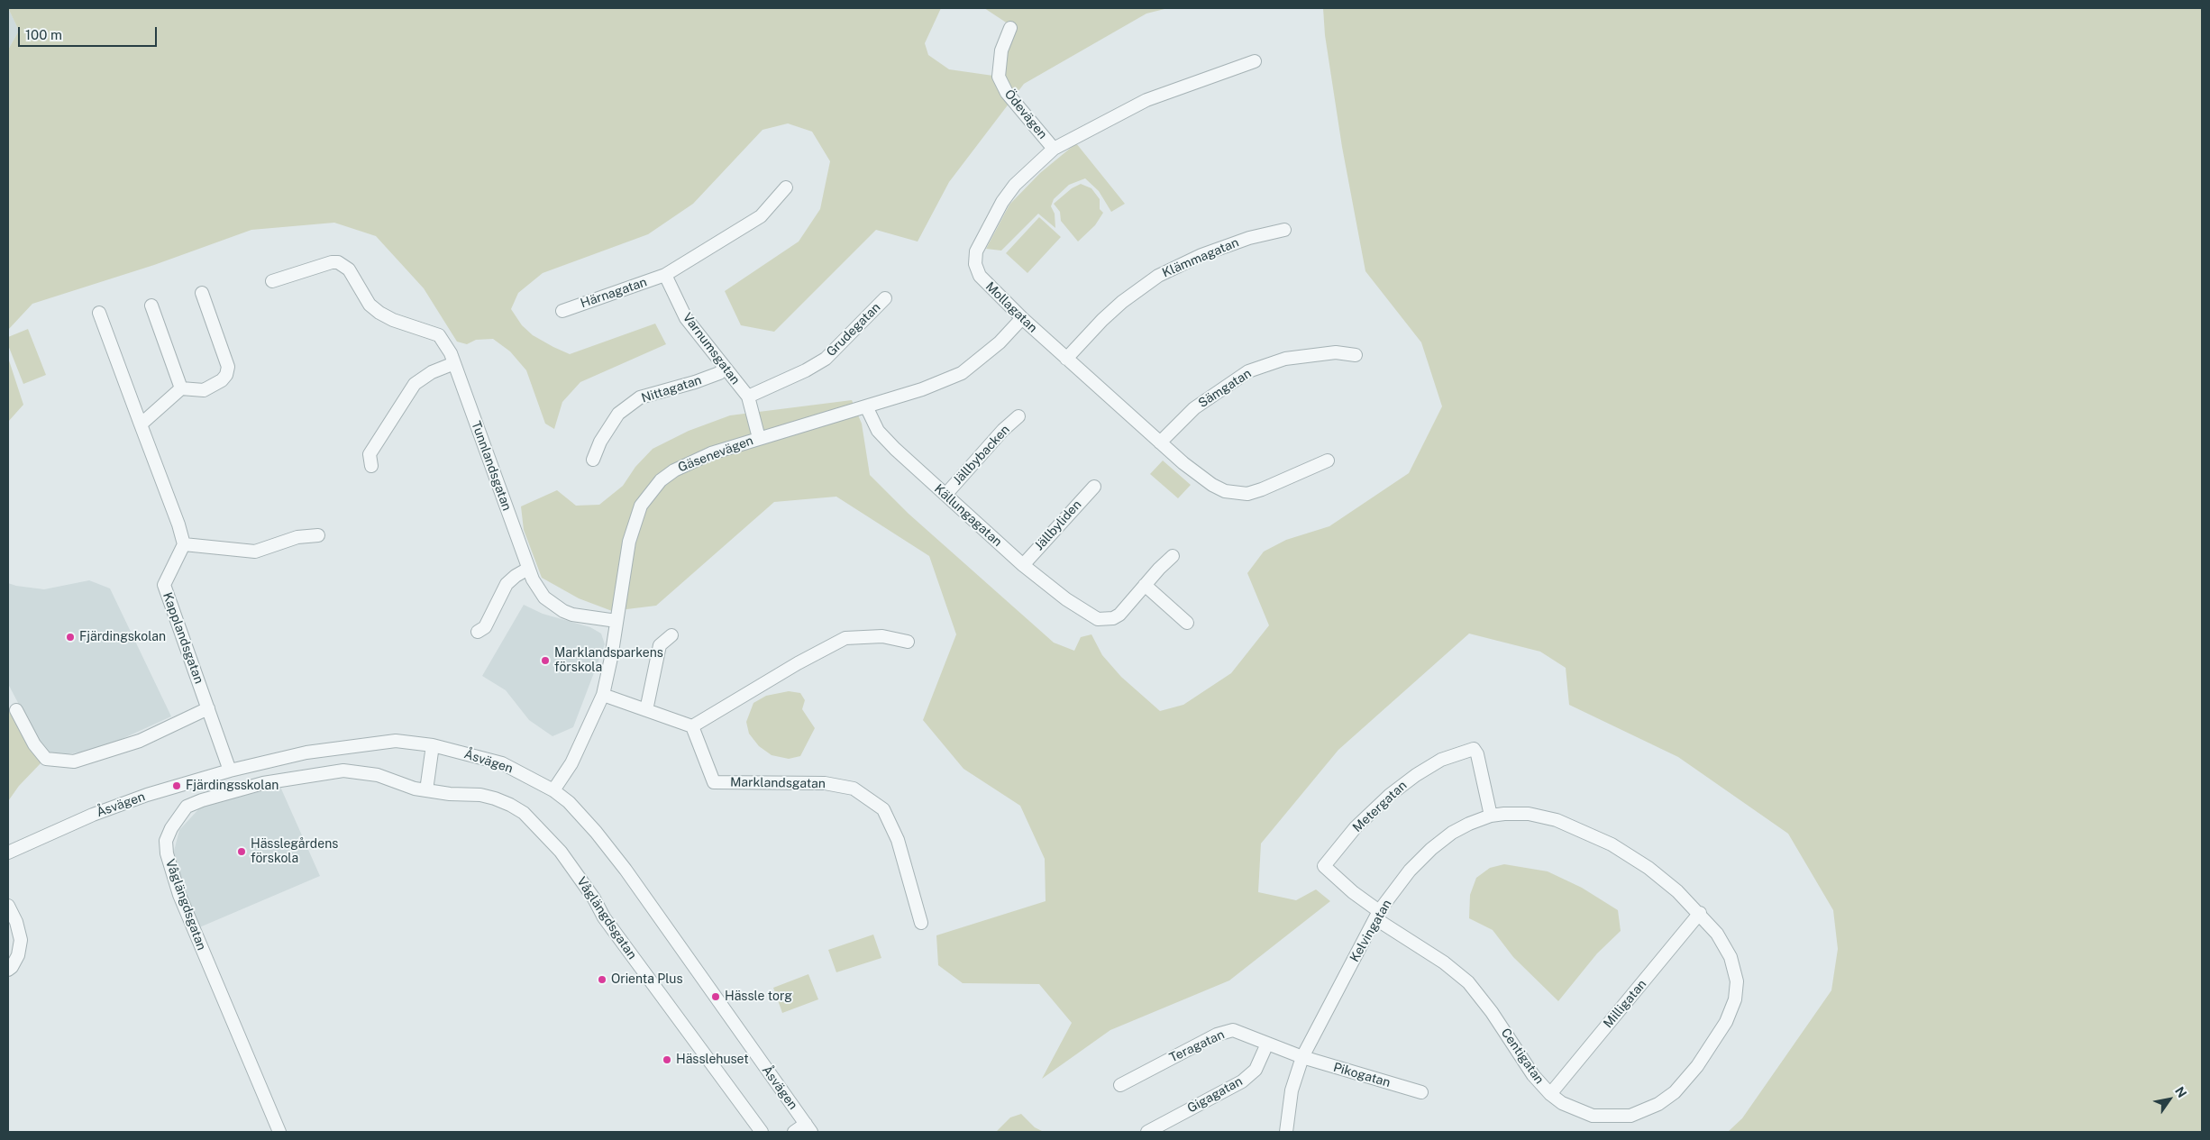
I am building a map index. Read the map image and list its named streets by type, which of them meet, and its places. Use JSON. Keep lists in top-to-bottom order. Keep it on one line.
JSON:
{"streets":{"street":["Ödevägen","Klämmagatan","Härnagatan","Mollagatan","Grudegatan","Varnumsgatan","Sämgatan","Nittagatan","Gäsenevägen","Jällbybacken","Tunnlandsgatan","Källungagatan","Jällbyliden","Kapplandsgatan","Åsvägen","Marklandsgatan","Metergatan","Våglängdsgatan","Kelvingatan","Milligatan","Teragatan","Centigatan","Pikogatan","Gigagatan"]},"crossings":[["Ödevägen","Mollagatan"],["Klämmagatan","Mollagatan"],["Härnagatan","Varnumsgatan"],["Mollagatan","Sämgatan"],["Mollagatan","Gäsenevägen"],["Grudegatan","Varnumsgatan"],["Varnumsgatan","Nittagatan"],["Varnumsgatan","Gäsenevägen"],["Gäsenevägen","Tunnlandsgatan"],["Gäsenevägen","Källungagatan"],["Gäsenevägen","Åsvägen"],["Jällbybacken","Källungagatan"],["Källungagatan","Jällbyliden"],["Kapplandsgatan","Åsvägen"],["Metergatan","Kelvingatan"],["Metergatan","Centigatan"],["Kelvingatan","Milligatan"],["Kelvingatan","Teragatan"],["Kelvingatan","Centigatan"],["Kelvingatan","Pikogatan"],["Milligatan","Centigatan"],["Teragatan","Pikogatan"],["Teragatan","Gigagatan"]],"places":["Fjärdingskolan","Marklandsparkens förskola","Fjärdingsskolan","Hässlegårdens förskola","Orienta Plus","Hässle torg","Hässlehuset"],"scale_bar":"100 m","north":"top right"}
